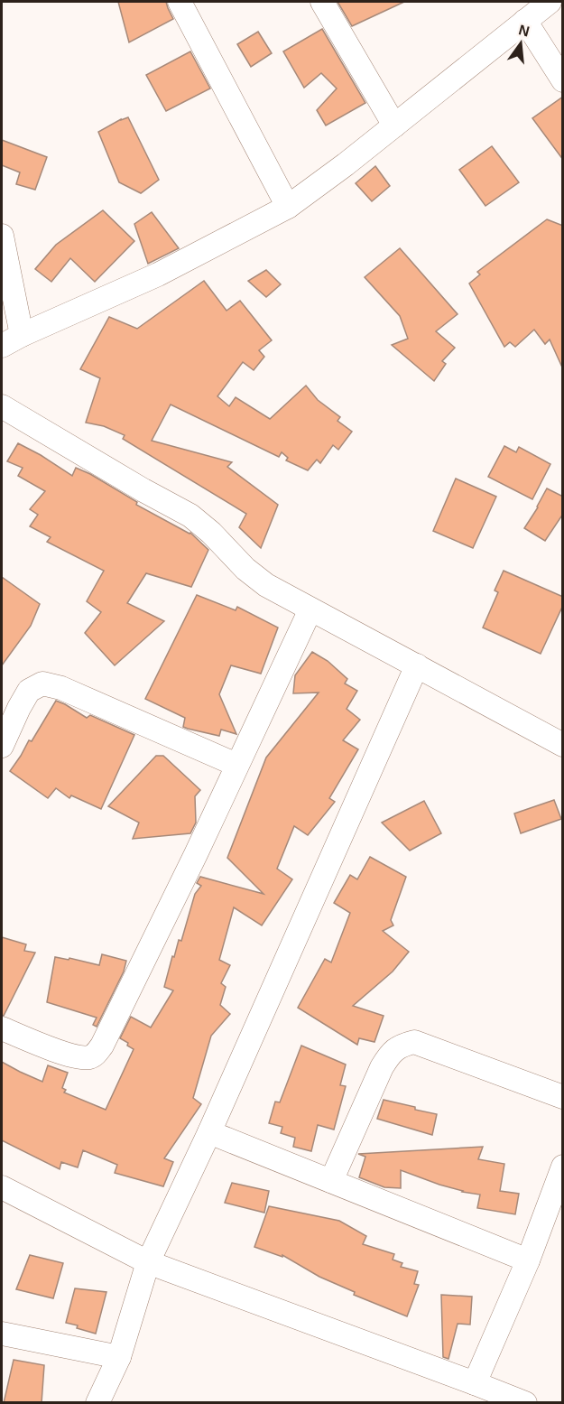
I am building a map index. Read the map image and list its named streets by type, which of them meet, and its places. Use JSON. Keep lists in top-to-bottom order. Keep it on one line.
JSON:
{"north":"top"}
